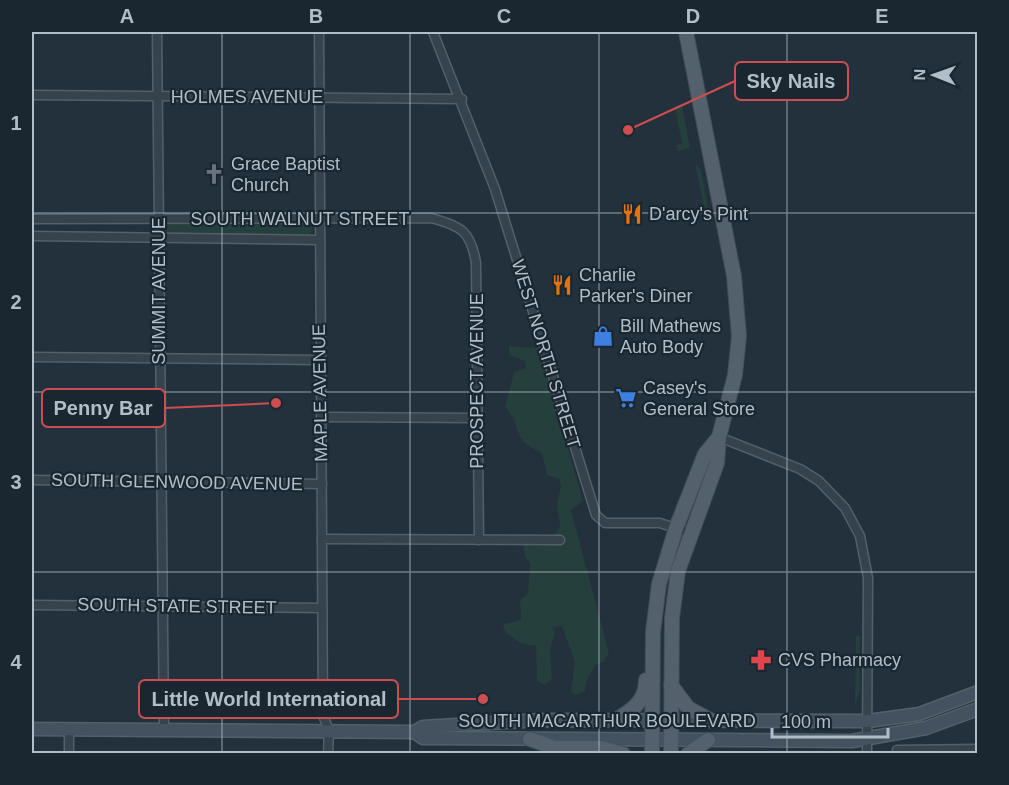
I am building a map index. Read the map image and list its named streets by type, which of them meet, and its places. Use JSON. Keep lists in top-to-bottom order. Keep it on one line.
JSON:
{"streets":{"main road":["SOUTH MACARTHUR BOULEVARD"],"street":["HOLMES AVENUE","SOUTH WALNUT STREET","SUMMIT AVENUE","WEST NORTH STREET","PROSPECT AVENUE","MAPLE AVENUE","SOUTH GLENWOOD AVENUE","SOUTH STATE STREET"]},"crossings":[["HOLMES AVENUE","SUMMIT AVENUE"],["HOLMES AVENUE","WEST NORTH STREET"],["HOLMES AVENUE","MAPLE AVENUE"],["SOUTH WALNUT STREET","SUMMIT AVENUE"],["SOUTH WALNUT STREET","PROSPECT AVENUE"],["SOUTH WALNUT STREET","MAPLE AVENUE"],["SUMMIT AVENUE","SOUTH GLENWOOD AVENUE"],["SUMMIT AVENUE","SOUTH STATE STREET"],["SUMMIT AVENUE","SOUTH MACARTHUR BOULEVARD"],["MAPLE AVENUE","SOUTH GLENWOOD AVENUE"],["MAPLE AVENUE","SOUTH STATE STREET"],["MAPLE AVENUE","SOUTH MACARTHUR BOULEVARD"]],"places":{"other":["Sky Nails","Penny Bar","Little World International"],"church":["Grace Baptist Church"],"restaurant":["D'arcy's Pint","Charlie Parker's Diner"],"shop":["Bill Mathews Auto Body"],"supermarket":["Casey's General Store"],"pharmacy":["CVS Pharmacy"]},"scale_bar":"100 m","north":"left","grid":{"columns":["A","B","C","D","E"],"rows":["1","2","3","4"]}}
